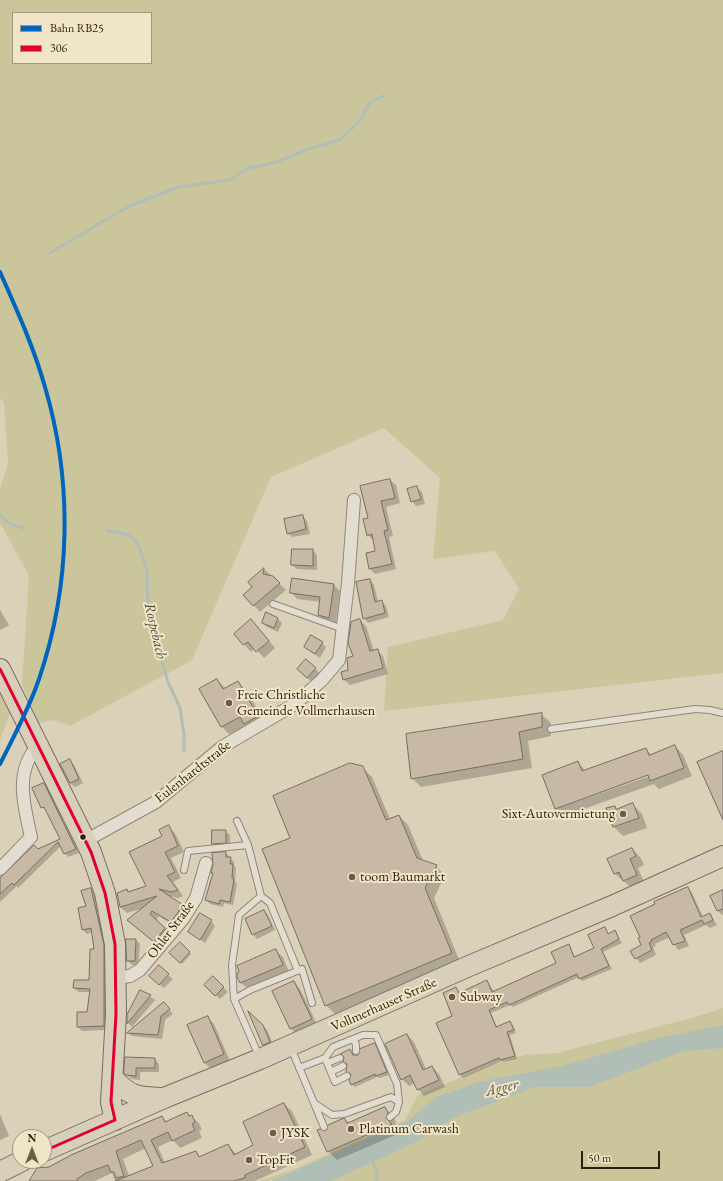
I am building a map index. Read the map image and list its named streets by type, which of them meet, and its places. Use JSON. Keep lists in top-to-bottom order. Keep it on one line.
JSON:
{"streets":{"main road":["Vollmerhauser Straße"],"street":["Eulenhardtstraße","Ohler Straße"]},"water":["Rospebach","Agger"],"places":["Freie Christliche Gemeinde Vollmerhausen","Sixt-Autovermietung","toom Baumarkt","Subway","Platinum Carwash","JYSK","TopFit"],"lines":["rail line RB25","transit line 306"],"legend":["Bahn RB25","306"],"scale_bar":"50 m","north":"top"}
